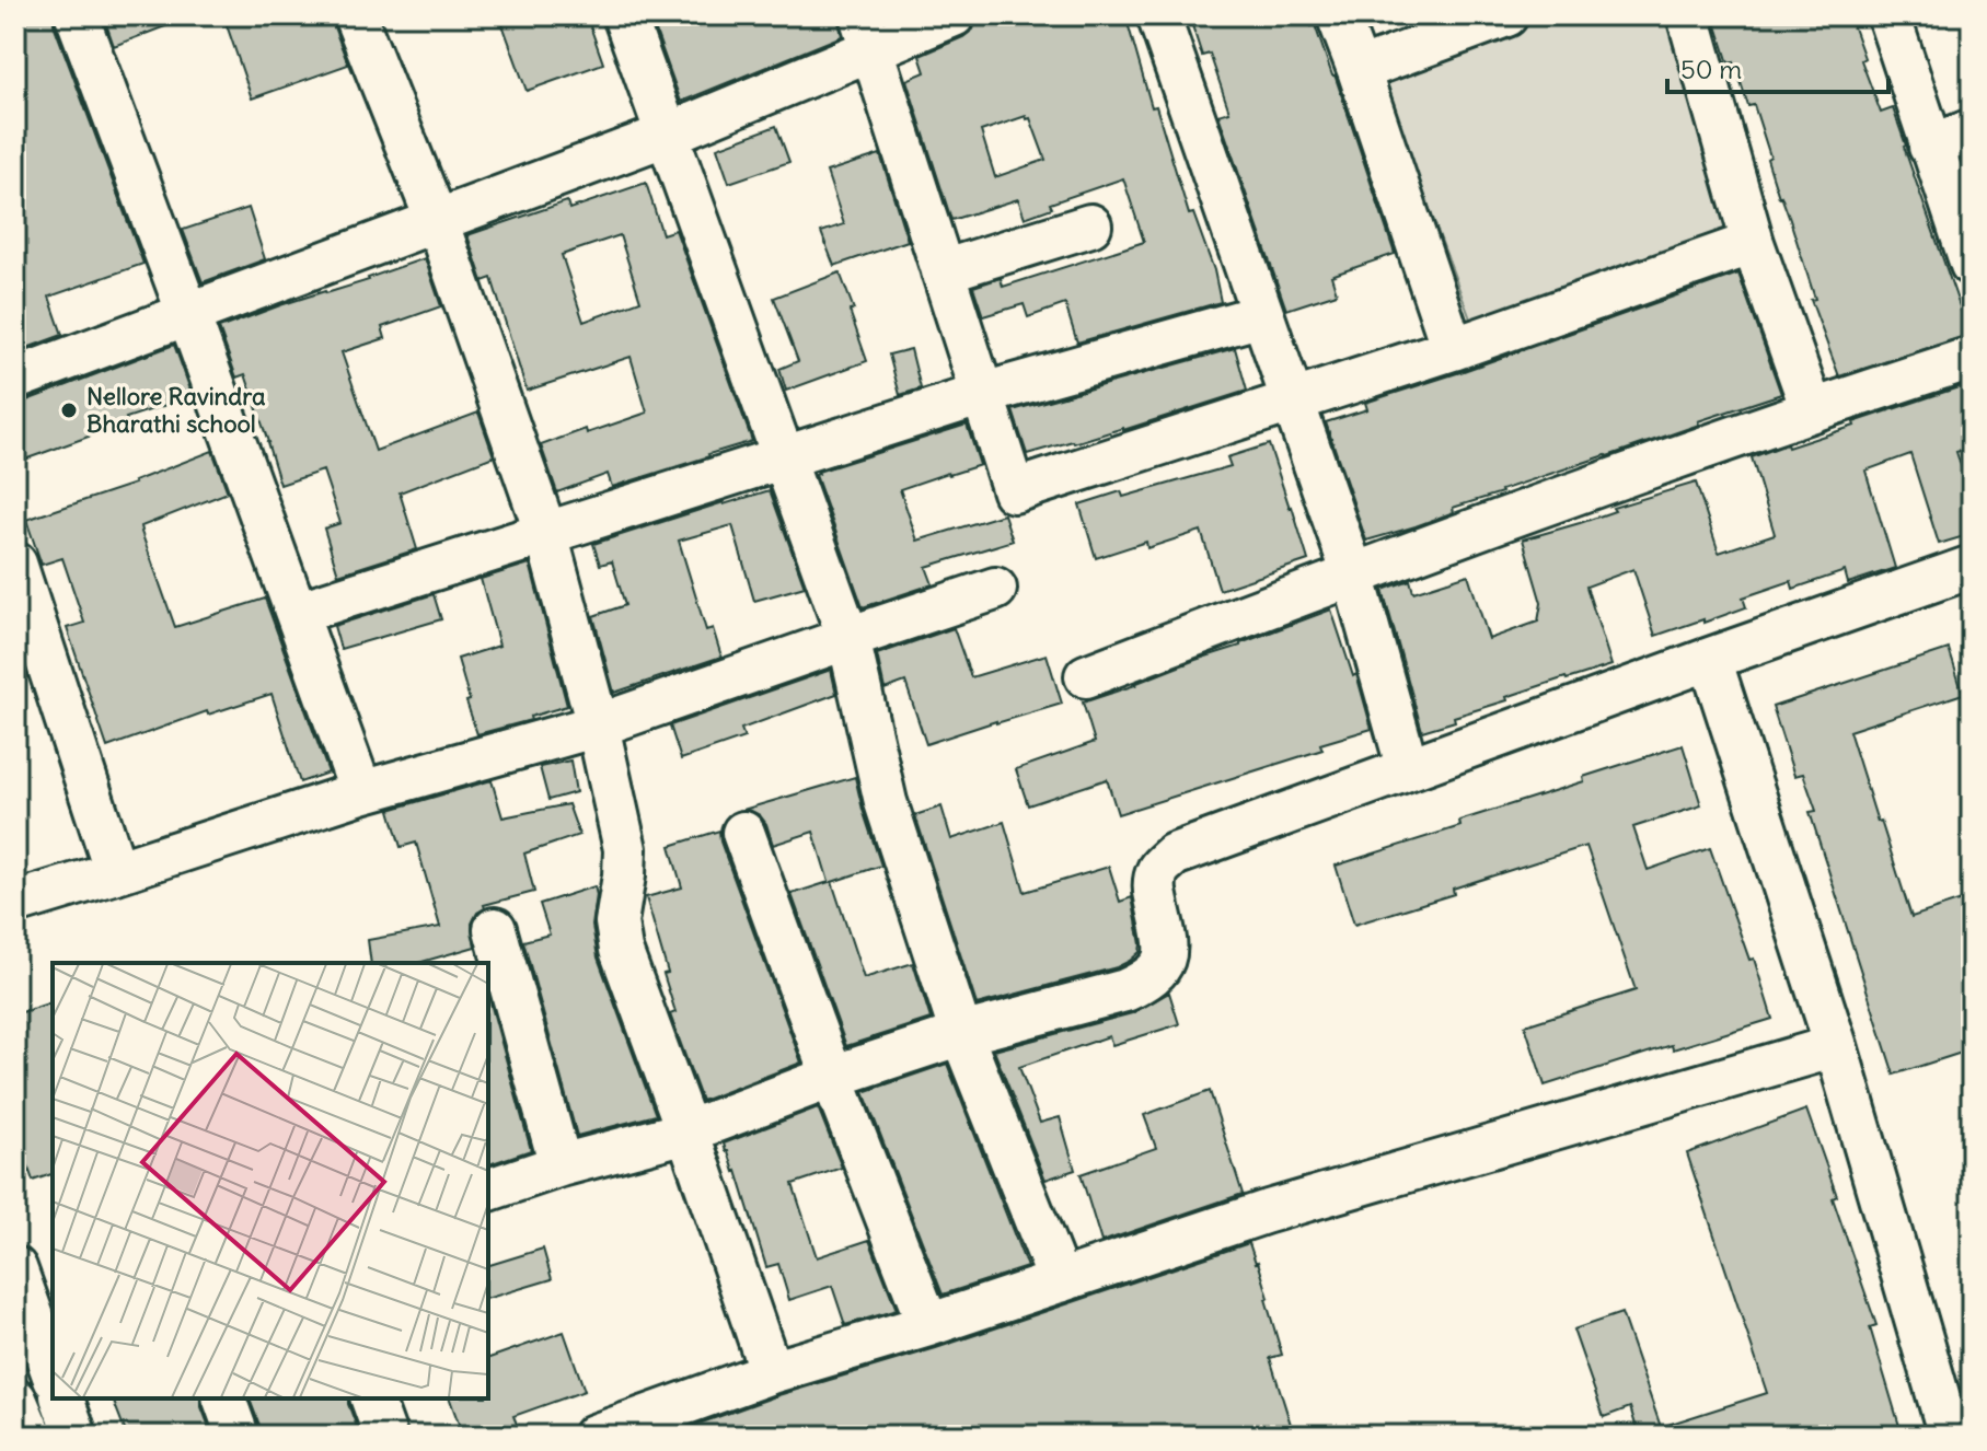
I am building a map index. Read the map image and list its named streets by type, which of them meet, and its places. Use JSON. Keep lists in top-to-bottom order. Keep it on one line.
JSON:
{"places":["Nellore Ravindra Bharathi school"],"scale_bar":"50 m"}
